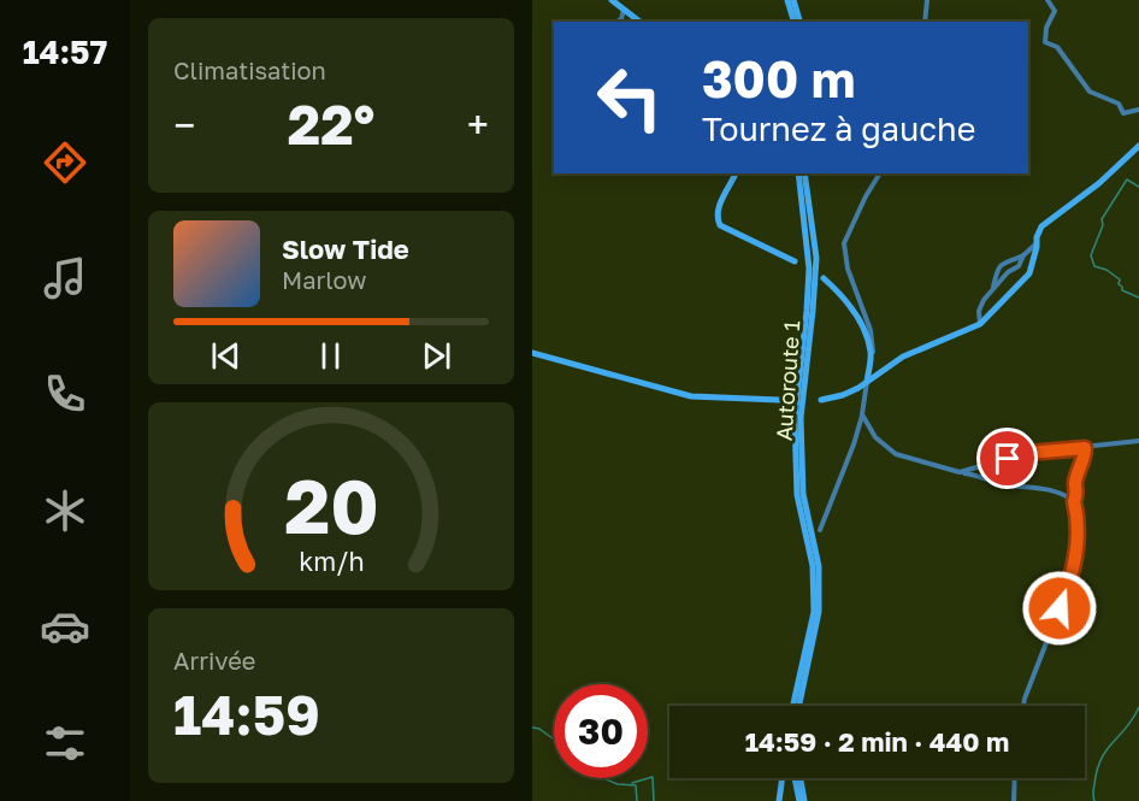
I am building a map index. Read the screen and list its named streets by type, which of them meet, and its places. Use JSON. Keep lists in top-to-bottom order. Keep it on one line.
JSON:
{"streets":{"street":["Autoroute 1"]},"page":{"tabs":"14:57","tile":["Climatisation",["Arrivée","14:59"]],"turn":["300 m","Tournez à gauche"],"heat":["−","22°","+"],"song":["Slow Tide","Marlow"],"limit":"30","trip":"14:59 · 2 min · 440 m","gauge":["20","km/h"]}}
